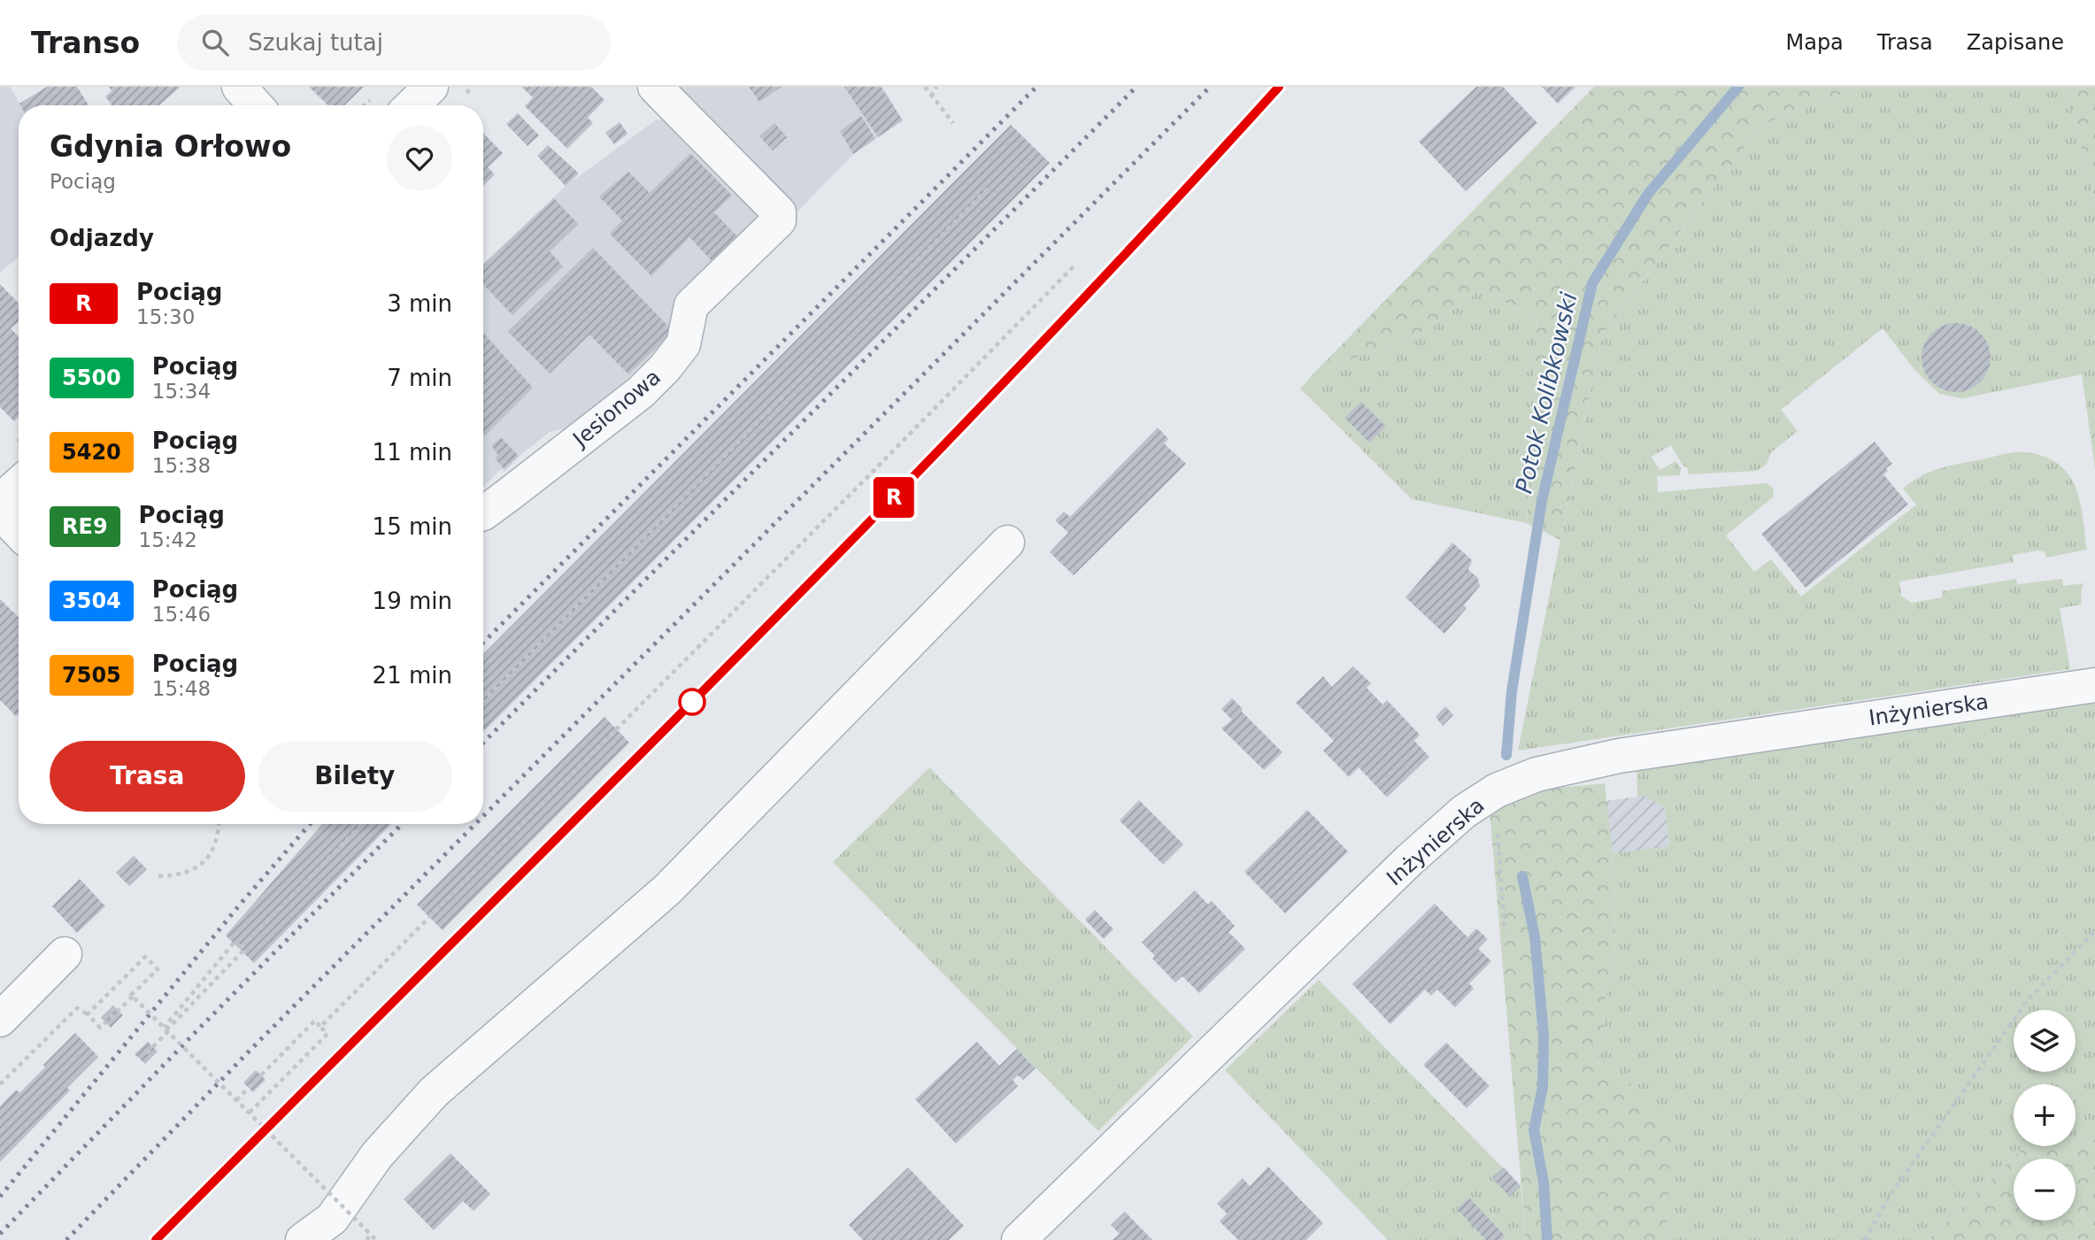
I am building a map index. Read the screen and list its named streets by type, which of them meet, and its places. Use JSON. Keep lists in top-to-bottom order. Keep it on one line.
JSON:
{"streets":{"street":["Jesionowa","Inżynierska"]},"water":["Potok Kolibkowski"],"page":{"header":"Transo","search":"Szukaj tutaj","nav":["Mapa","Trasa","Zapisane"],"on_map":"R","heading":[["Gdynia Orłowo","Pociąg"],"Odjazdy"],"list":[{"mark":"R","name":"Pociąg","note":"15:30","value":"3 min"},{"mark":"5500","name":"Pociąg","note":"15:34","value":"7 min"},{"mark":"5420","name":"Pociąg","note":"15:38","value":"11 min"},{"mark":"RE9","name":"Pociąg","note":"15:42","value":"15 min"},{"mark":"3504","name":"Pociąg","note":"15:46","value":"19 min"},{"mark":"7505","name":"Pociąg","note":"15:48","value":"21 min"}],"buttons":["Trasa","Bilety"],"map_buttons":["+","−"]}}
